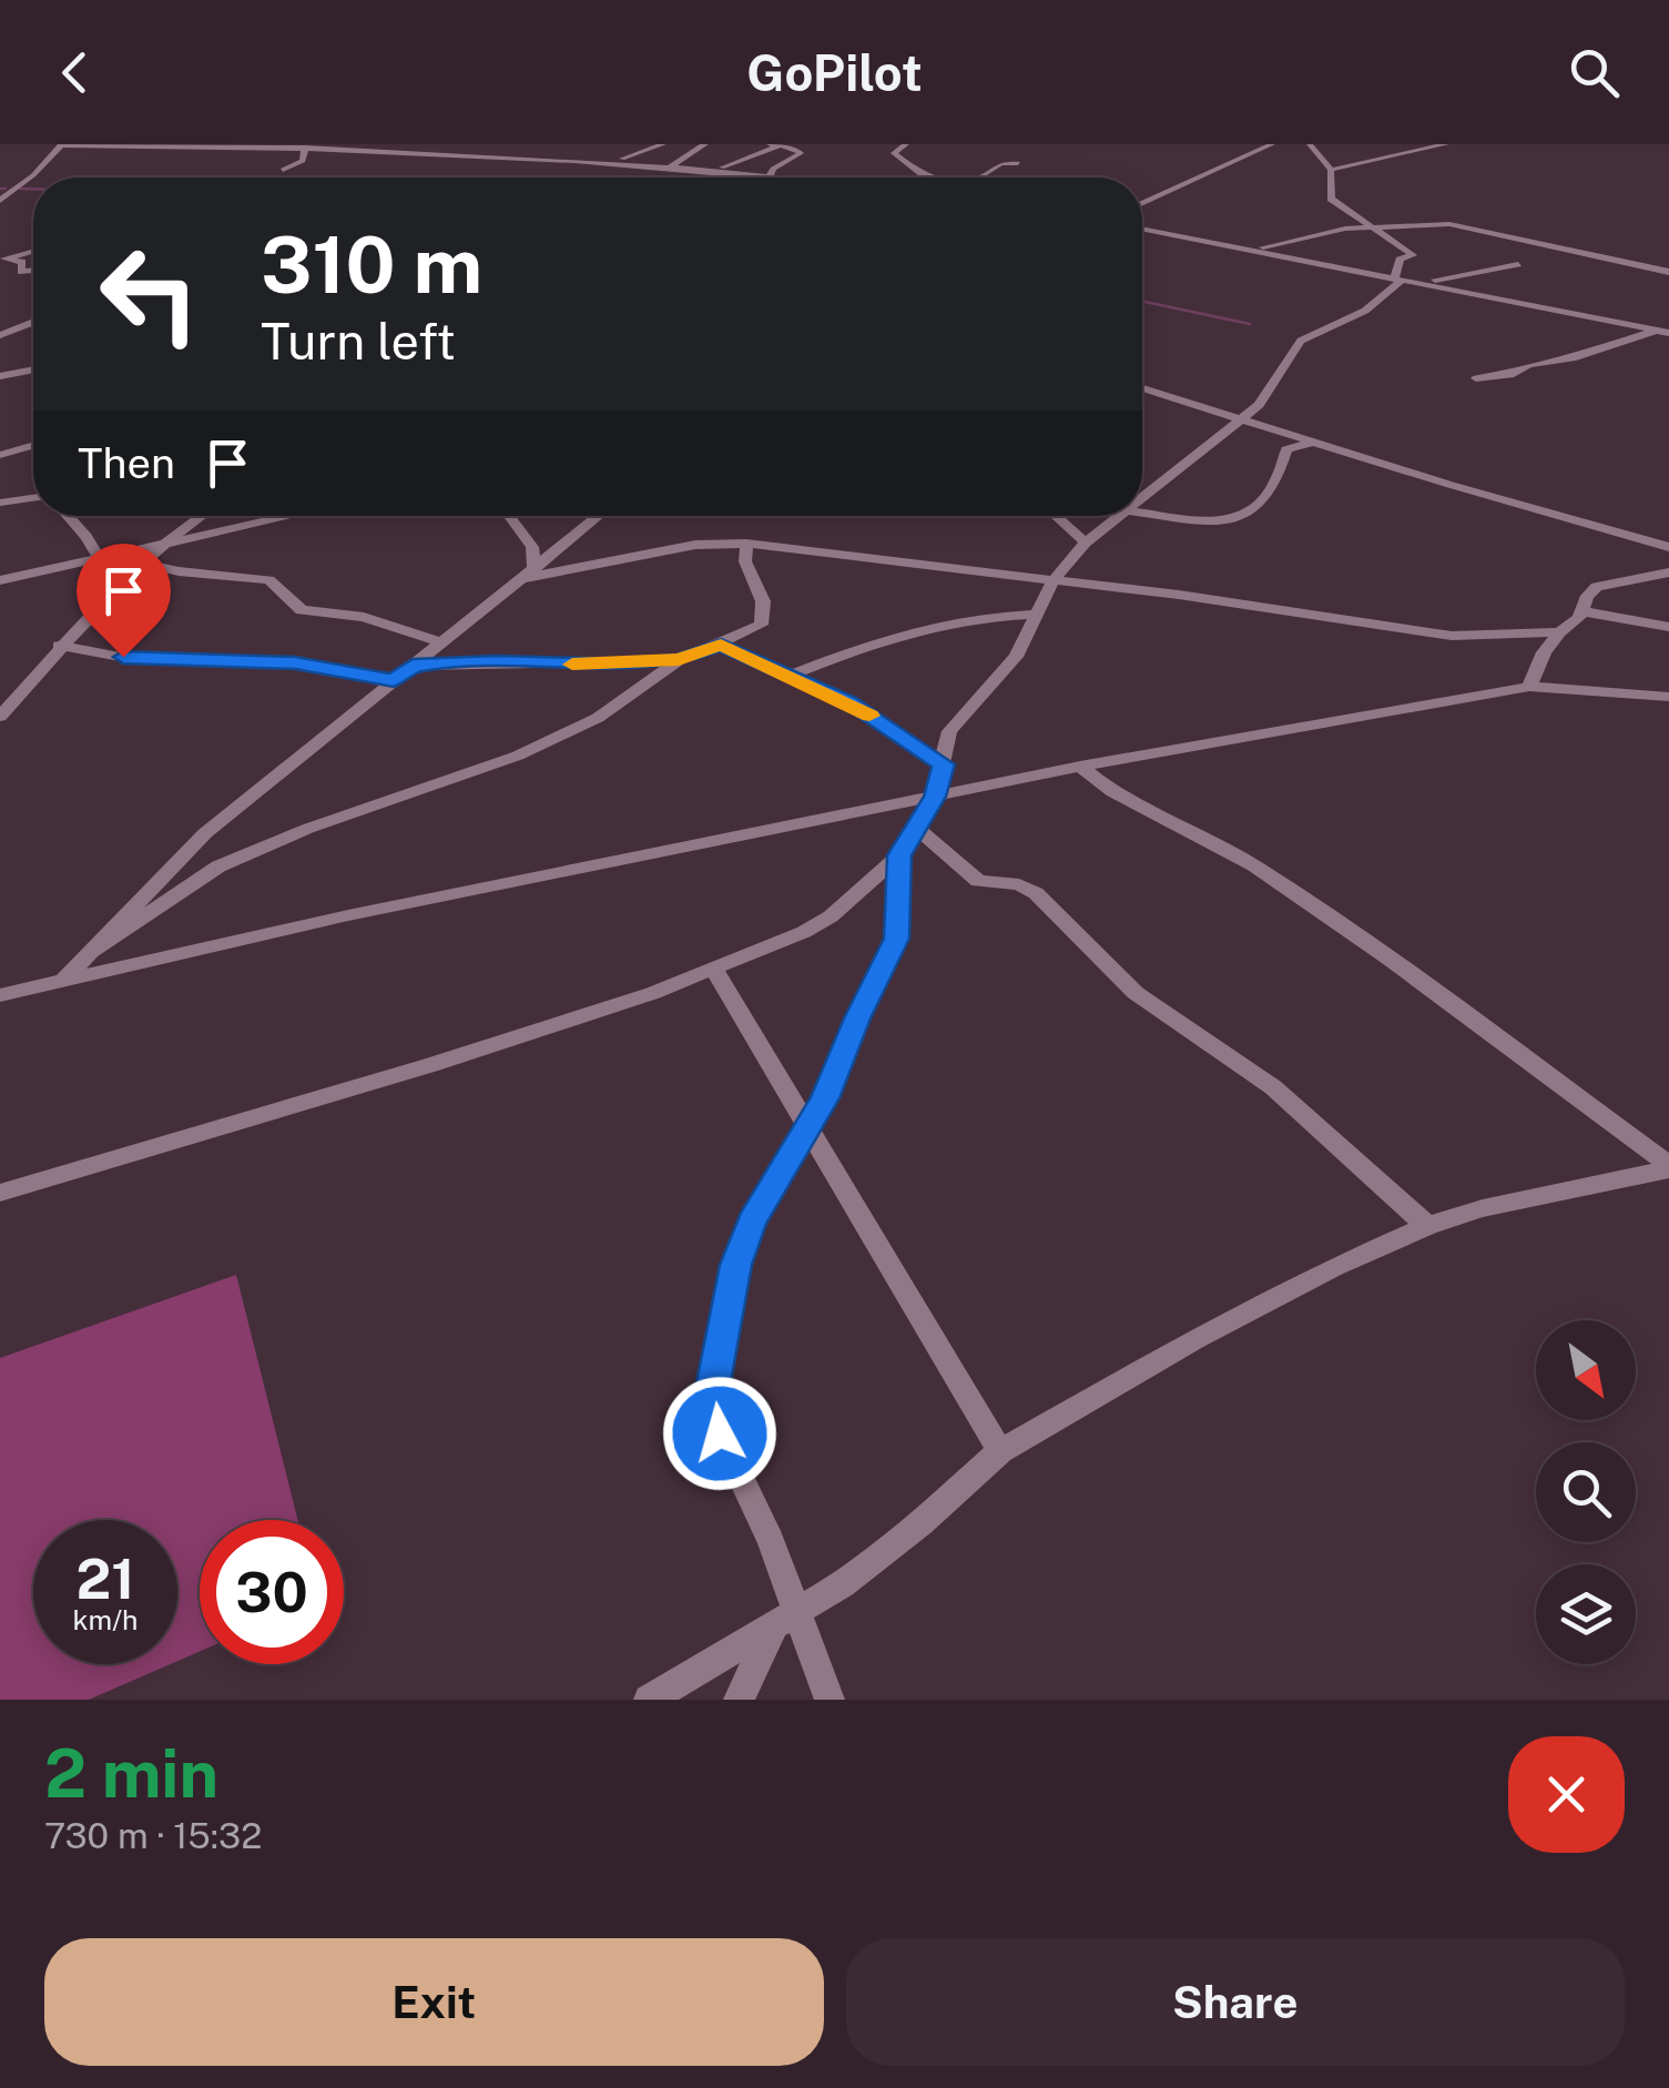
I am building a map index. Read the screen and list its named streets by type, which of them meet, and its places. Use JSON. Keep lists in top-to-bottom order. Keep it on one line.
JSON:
{"north":"bottom right","page":{"header":"GoPilot","turn":["310 m","Turn left"],"then":"Then","speed":"21 km/h","limit":"30","heading":["2 min","730 m · 15:32"],"buttons":["Exit","Share"]}}
